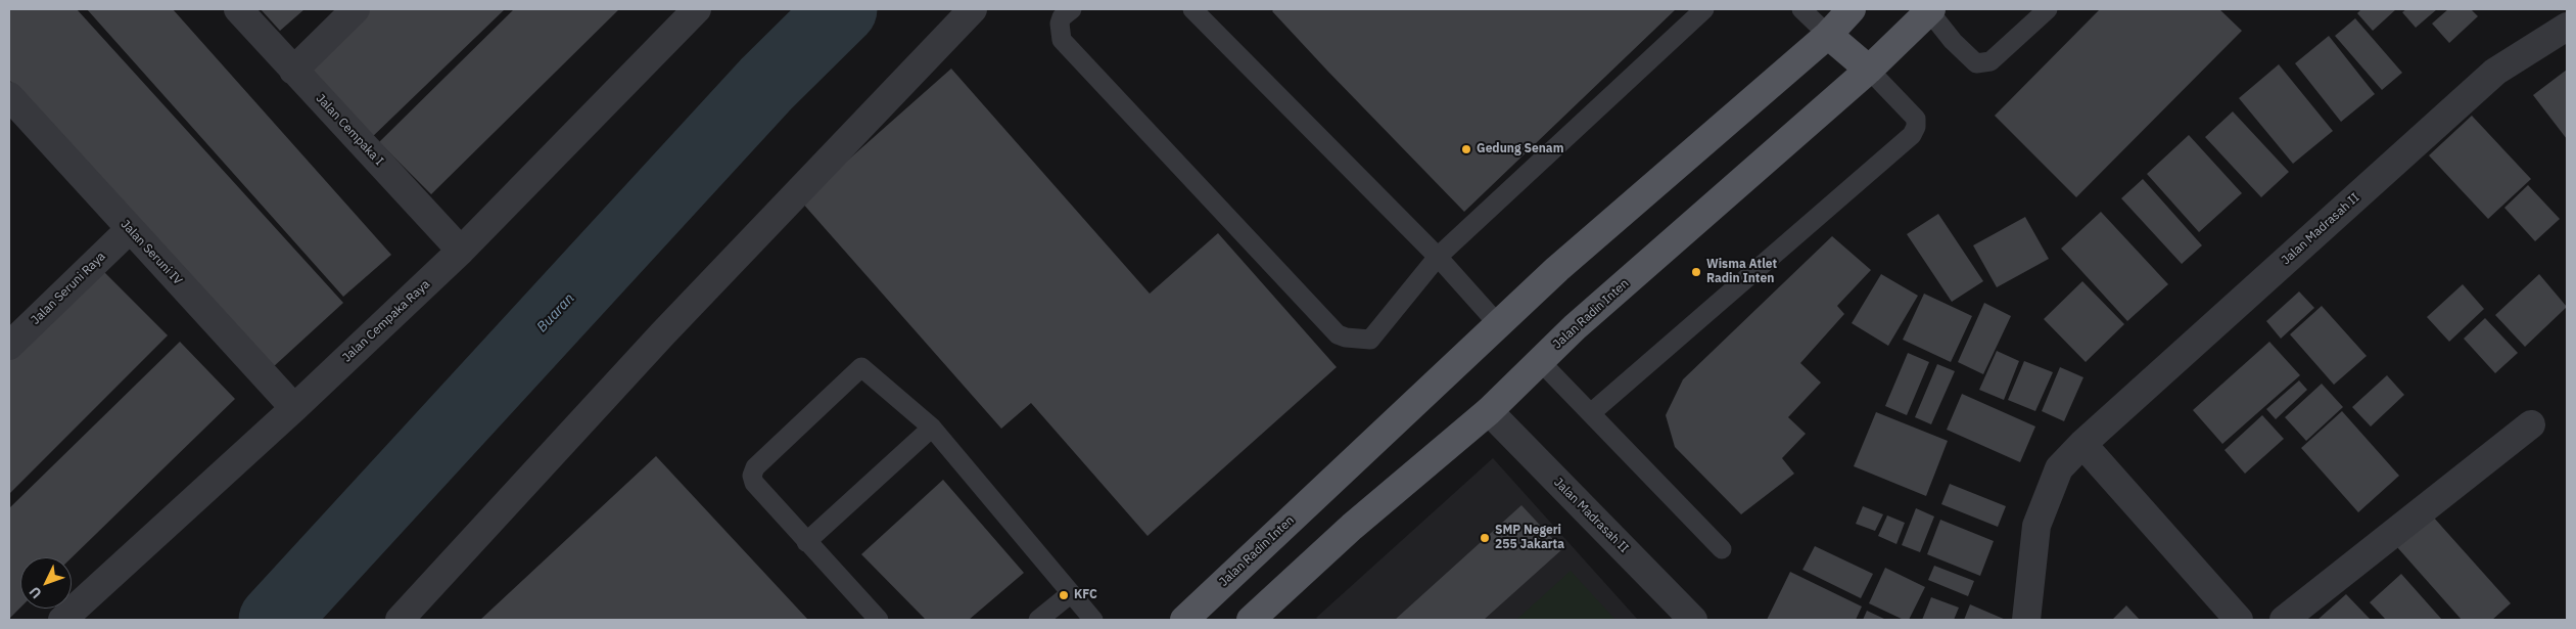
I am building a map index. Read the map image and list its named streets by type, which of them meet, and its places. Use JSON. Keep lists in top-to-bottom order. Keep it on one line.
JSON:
{"streets":{"main road":["Jalan Radin Inten"],"street":["Jalan Cempaka I","Jalan Madrasah II","Jalan Seruni IV","Jalan Seruni Raya","Jalan Cempaka Raya"]},"crossings":[["Jalan Cempaka I","Jalan Cempaka Raya"],["Jalan Madrasah II","Jalan Radin Inten"],["Jalan Seruni IV","Jalan Seruni Raya"],["Jalan Seruni IV","Jalan Cempaka Raya"]],"water":["Buaran"],"places":["Gedung Senam","Wisma Atlet Radin Inten","SMP Negeri 255 Jakarta","KFC"],"north":"bottom left"}
